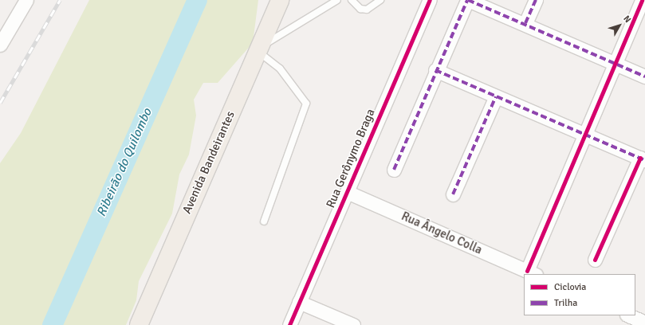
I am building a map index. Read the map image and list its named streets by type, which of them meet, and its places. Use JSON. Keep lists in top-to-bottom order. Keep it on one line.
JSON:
{"streets":{"main road":["Avenida Bandeirantes"],"street":["Rua Gerônymo Braga","Rua Ângelo Colla"]},"crossings":[["Rua Gerônymo Braga","Rua Ângelo Colla"]],"water":["Ribeirão do Quilombo"],"legend":["Ciclovia","Trilha"],"north":"top right"}
